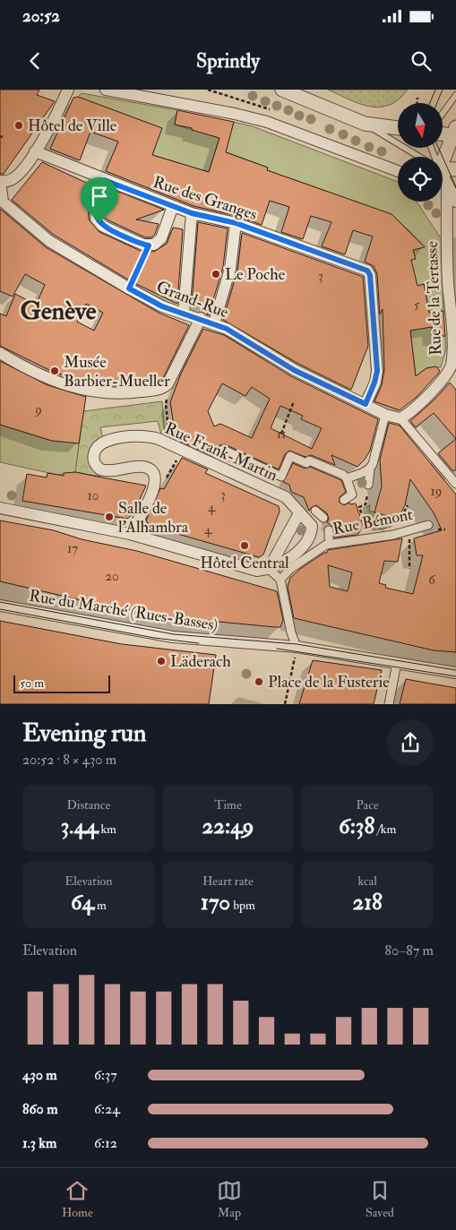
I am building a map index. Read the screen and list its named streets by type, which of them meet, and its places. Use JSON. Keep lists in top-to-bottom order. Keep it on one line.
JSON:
{"streets":{"street":["Rue des Granges","Rue de la Tertasse","Grand-Rue","Rue Frank-Martin","Rue Bémont","Rue du Marché (Rues-Basses)"]},"crossings":[["Rue des Granges","Grand-Rue"],["Rue de la Tertasse","Grand-Rue"]],"districts":["Genève"],"places":["Hôtel de Ville","Le Poche","Musée Barbier-Mueller","Salle de l'Alhambra","Hôtel Central","Läderach","Place de la Fusterie"],"house_numbers":["3","5","9","11","19","3","10","4","4","17","20","6"],"scale_bar":"50 m","north":"bottom","page":{"status":"20:52","header":"Sprintly","scale":"50 m","heading":["Evening run","20:52 · 8 × 430 m"],"stats":[["Distance","3.44 km"],["Time","22:49"],["Pace","6:38 /km"],["Elevation","64 m"],["Heart rate","170 bpm"],["kcal","218"]],"chart":["Elevation","80–87 m"],"list":[{"name":"430 m","note":"6:37"},{"name":"860 m","note":"6:24"},{"name":"1.3 km","note":"6:12"}],"tabs":["Home","Map","Saved"]}}
